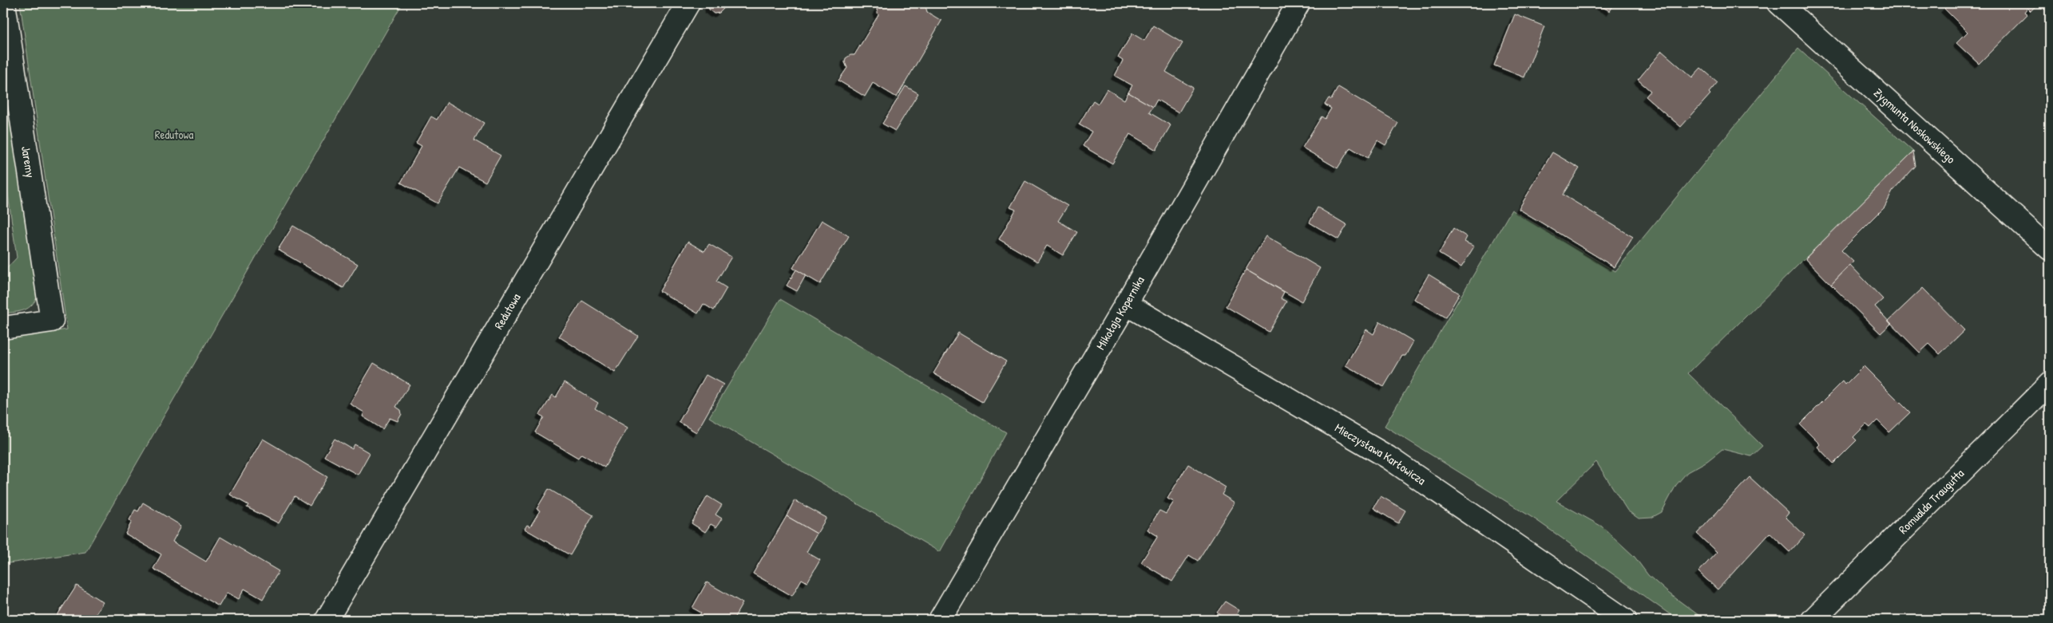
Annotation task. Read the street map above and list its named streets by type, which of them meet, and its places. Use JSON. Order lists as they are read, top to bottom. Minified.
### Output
{"streets":{"street":["Zygmunta Noskowskiego","Jaremy","Redutowa","Mikołaja Kopernika","Mieczysława Karłowicza","Romualda Traugutta"]},"crossings":[["Mikołaja Kopernika","Mieczysława Karłowicza"]],"parks":["Redutowa"]}
